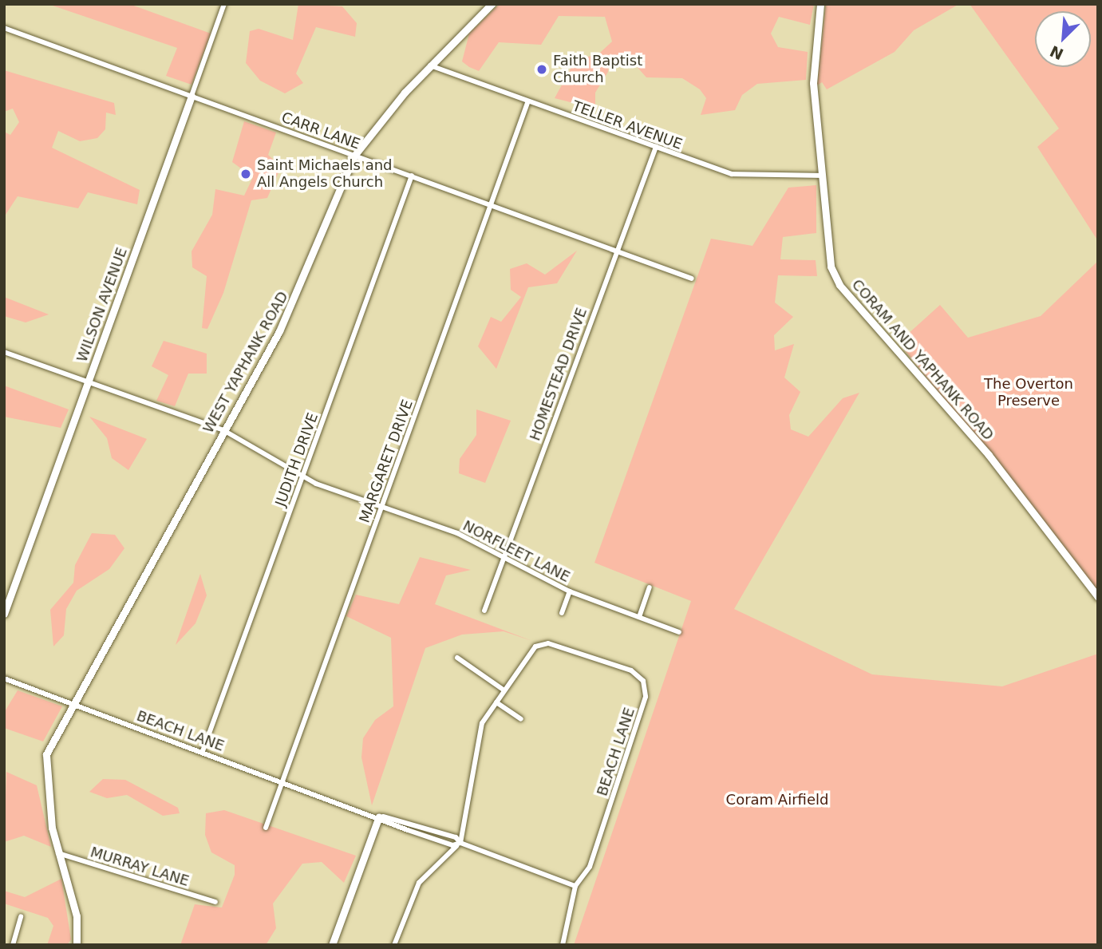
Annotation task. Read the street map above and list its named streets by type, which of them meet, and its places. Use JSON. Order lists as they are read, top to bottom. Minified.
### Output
{"streets":{"street":["TELLER AVENUE","CARR LANE","WILSON AVENUE","CORAM AND YAPHANK ROAD","WEST YAPHANK ROAD","HOMESTEAD DRIVE","JUDITH DRIVE","MARGARET DRIVE","NORFLEET LANE","BEACH LANE","MURRAY LANE"]},"crossings":[["TELLER AVENUE","CORAM AND YAPHANK ROAD"],["TELLER AVENUE","WEST YAPHANK ROAD"],["TELLER AVENUE","HOMESTEAD DRIVE"],["TELLER AVENUE","MARGARET DRIVE"],["CARR LANE","WILSON AVENUE"],["CARR LANE","WEST YAPHANK ROAD"],["CARR LANE","HOMESTEAD DRIVE"],["CARR LANE","JUDITH DRIVE"],["CARR LANE","MARGARET DRIVE"],["WILSON AVENUE","NORFLEET LANE"],["WEST YAPHANK ROAD","NORFLEET LANE"],["WEST YAPHANK ROAD","BEACH LANE"],["WEST YAPHANK ROAD","MURRAY LANE"],["HOMESTEAD DRIVE","NORFLEET LANE"],["JUDITH DRIVE","NORFLEET LANE"],["JUDITH DRIVE","BEACH LANE"],["MARGARET DRIVE","NORFLEET LANE"],["MARGARET DRIVE","BEACH LANE"]],"parks":["The Overton Preserve","Coram Airfield"],"places":["Faith Baptist Church","Saint Michaels and All Angels Church"],"north":"bottom left"}
